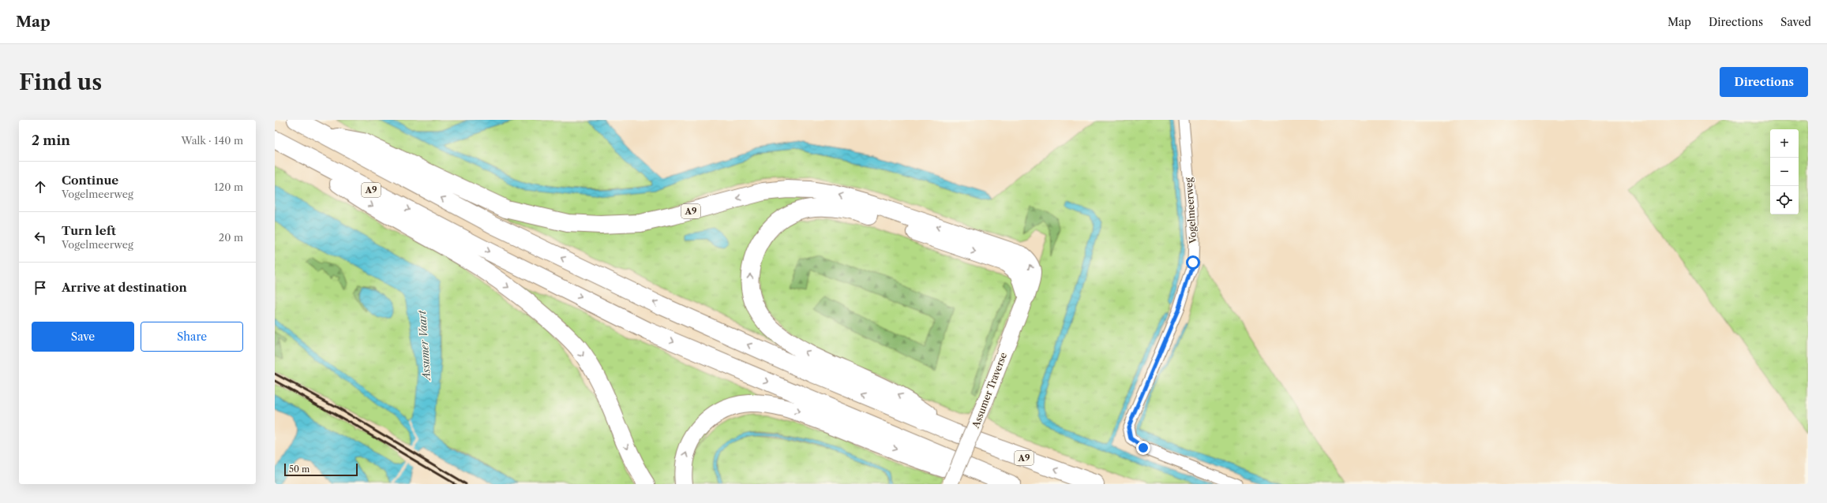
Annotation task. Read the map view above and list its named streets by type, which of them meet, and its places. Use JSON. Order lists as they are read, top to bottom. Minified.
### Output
{"streets":{"highway":["A9"],"main road":["Assumer Traverse"],"street":["Vogelmeerweg"]},"crossings":[["A9","Assumer Traverse"]],"water":["Assumer Vaart"],"scale_bar":"50 m","page":{"header":"Map","nav":["Map","Directions","Saved"],"buttons":["Directions",["Save","Share"]],"title":"Find us","heading":["2 min","Walk · 140 m"],"map_buttons":["+","−"],"list":[["Continue","Vogelmeerweg","120 m"],["Turn left","Vogelmeerweg","20 m"],"Arrive at destination"],"scale":"50 m"}}
